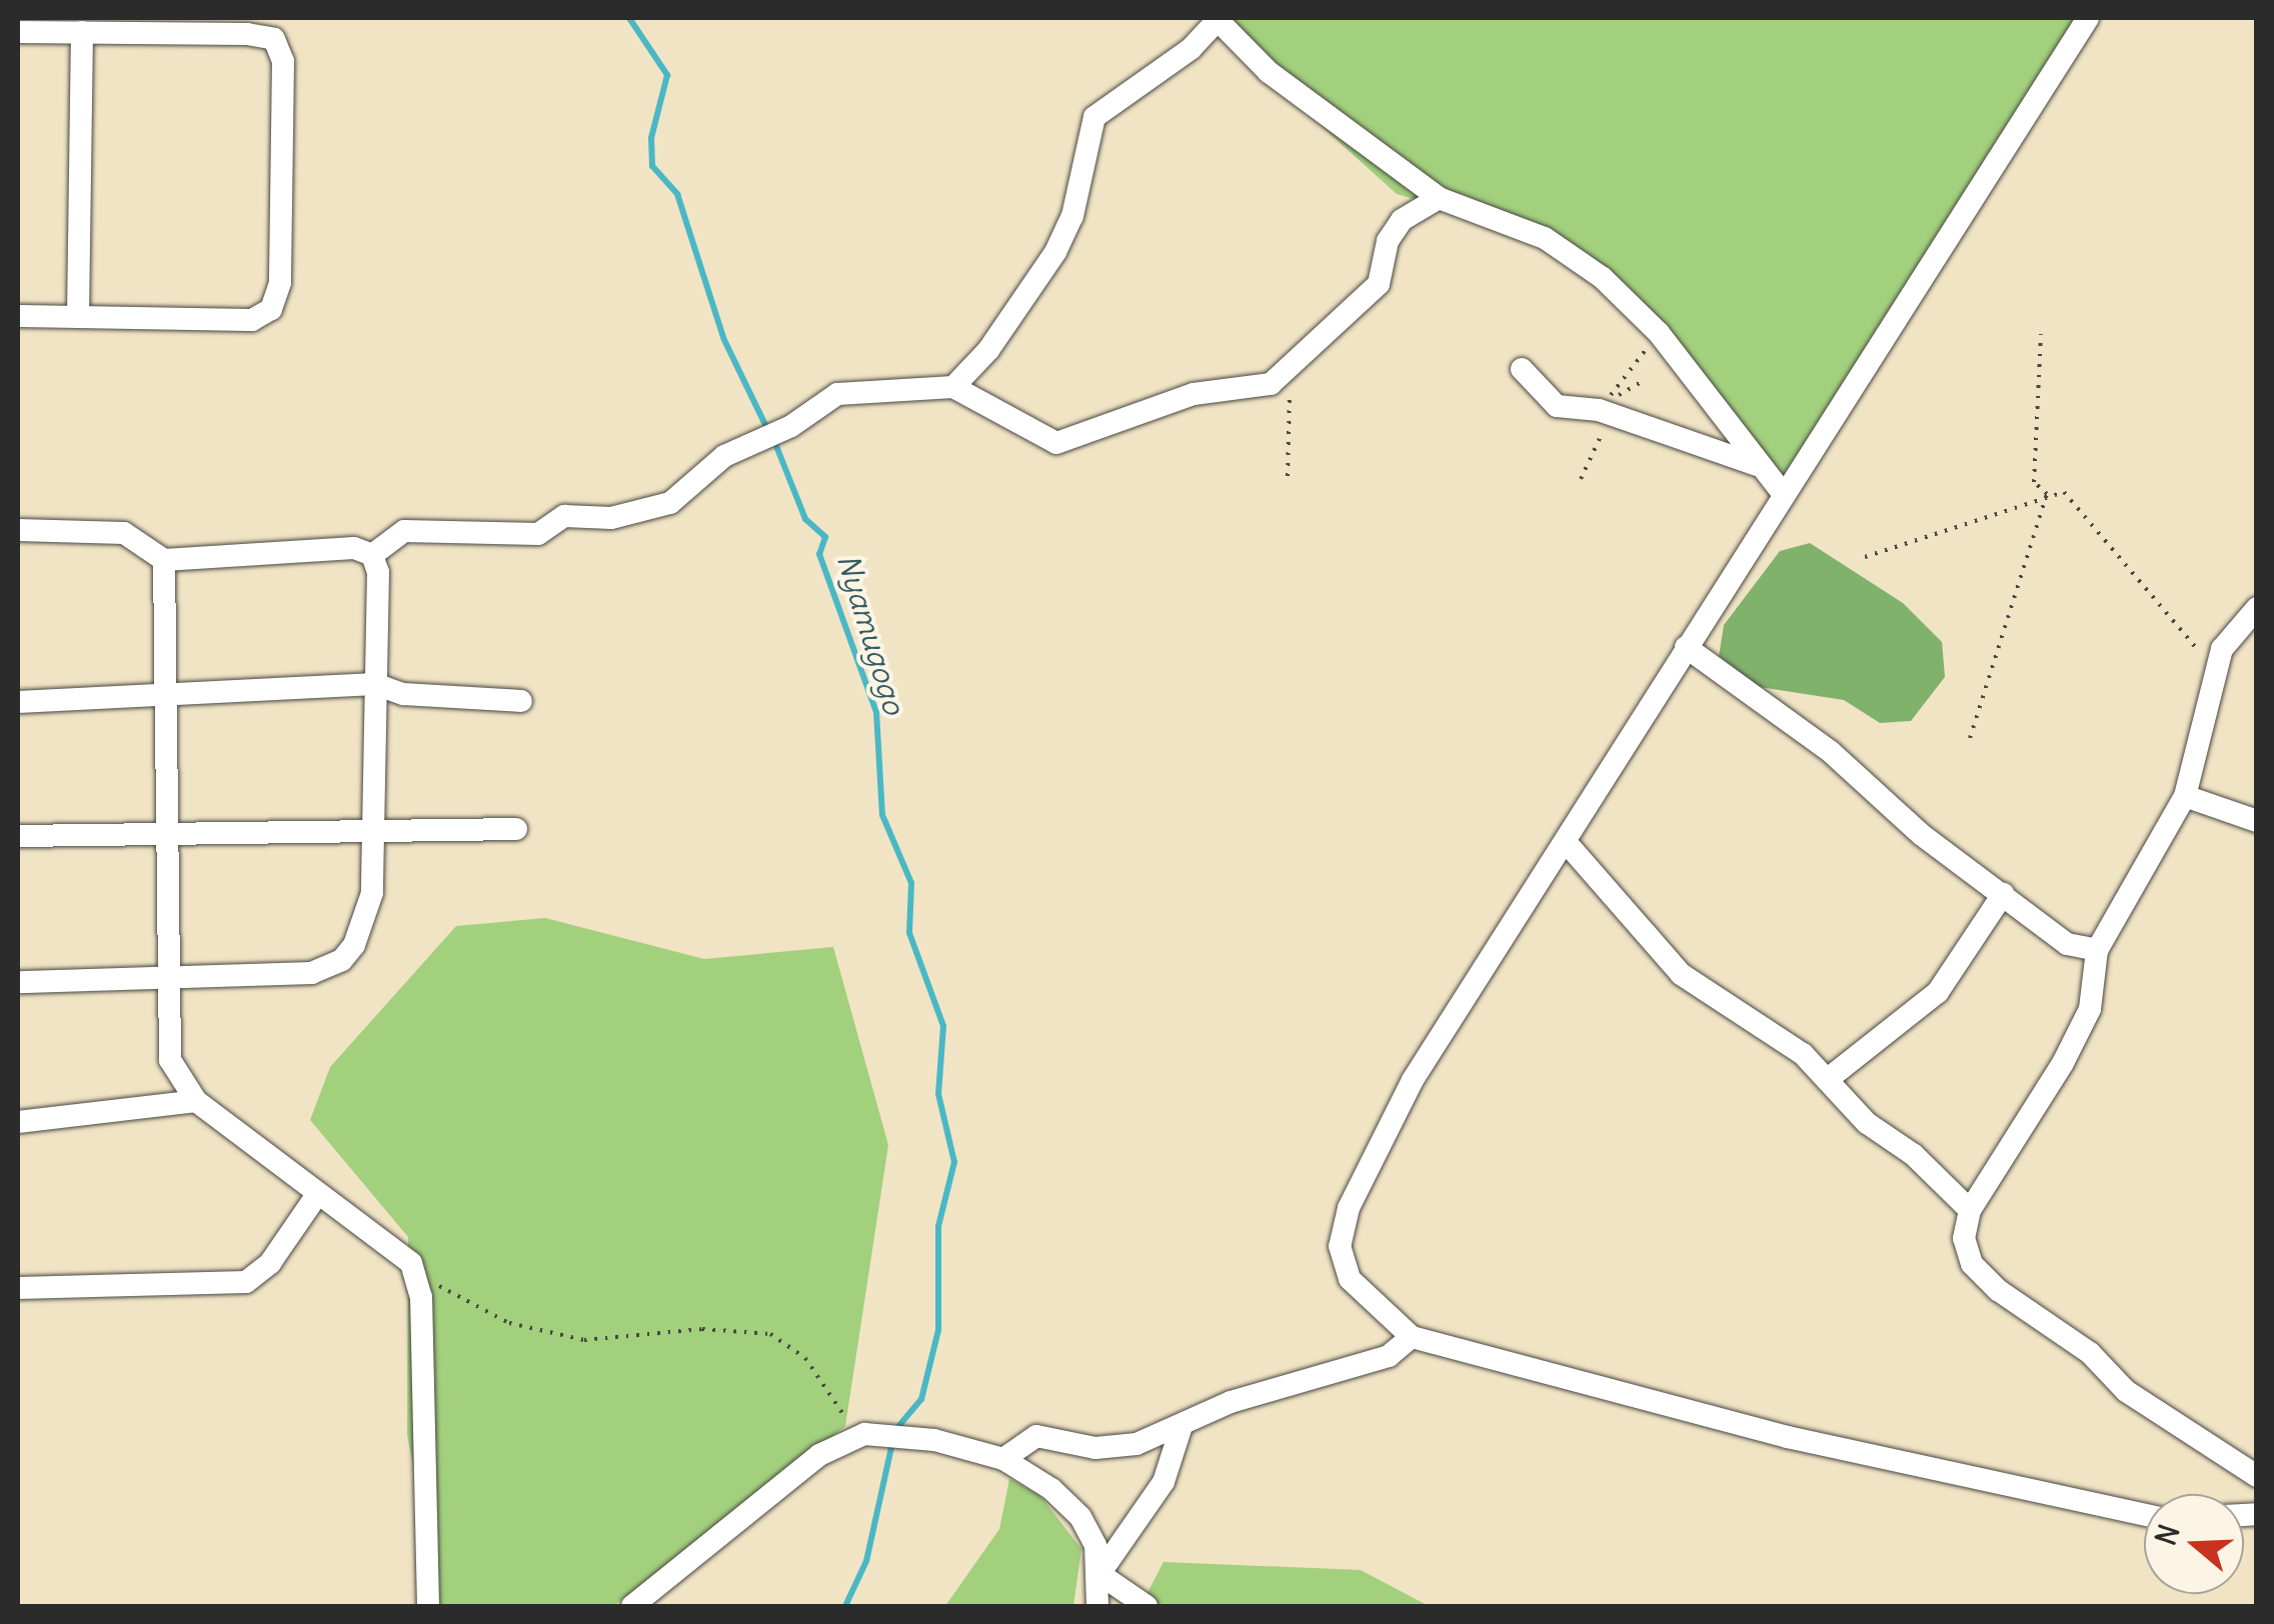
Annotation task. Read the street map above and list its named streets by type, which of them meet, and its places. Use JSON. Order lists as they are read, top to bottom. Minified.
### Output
{"water":["Nyamugogo"],"north":"left"}
